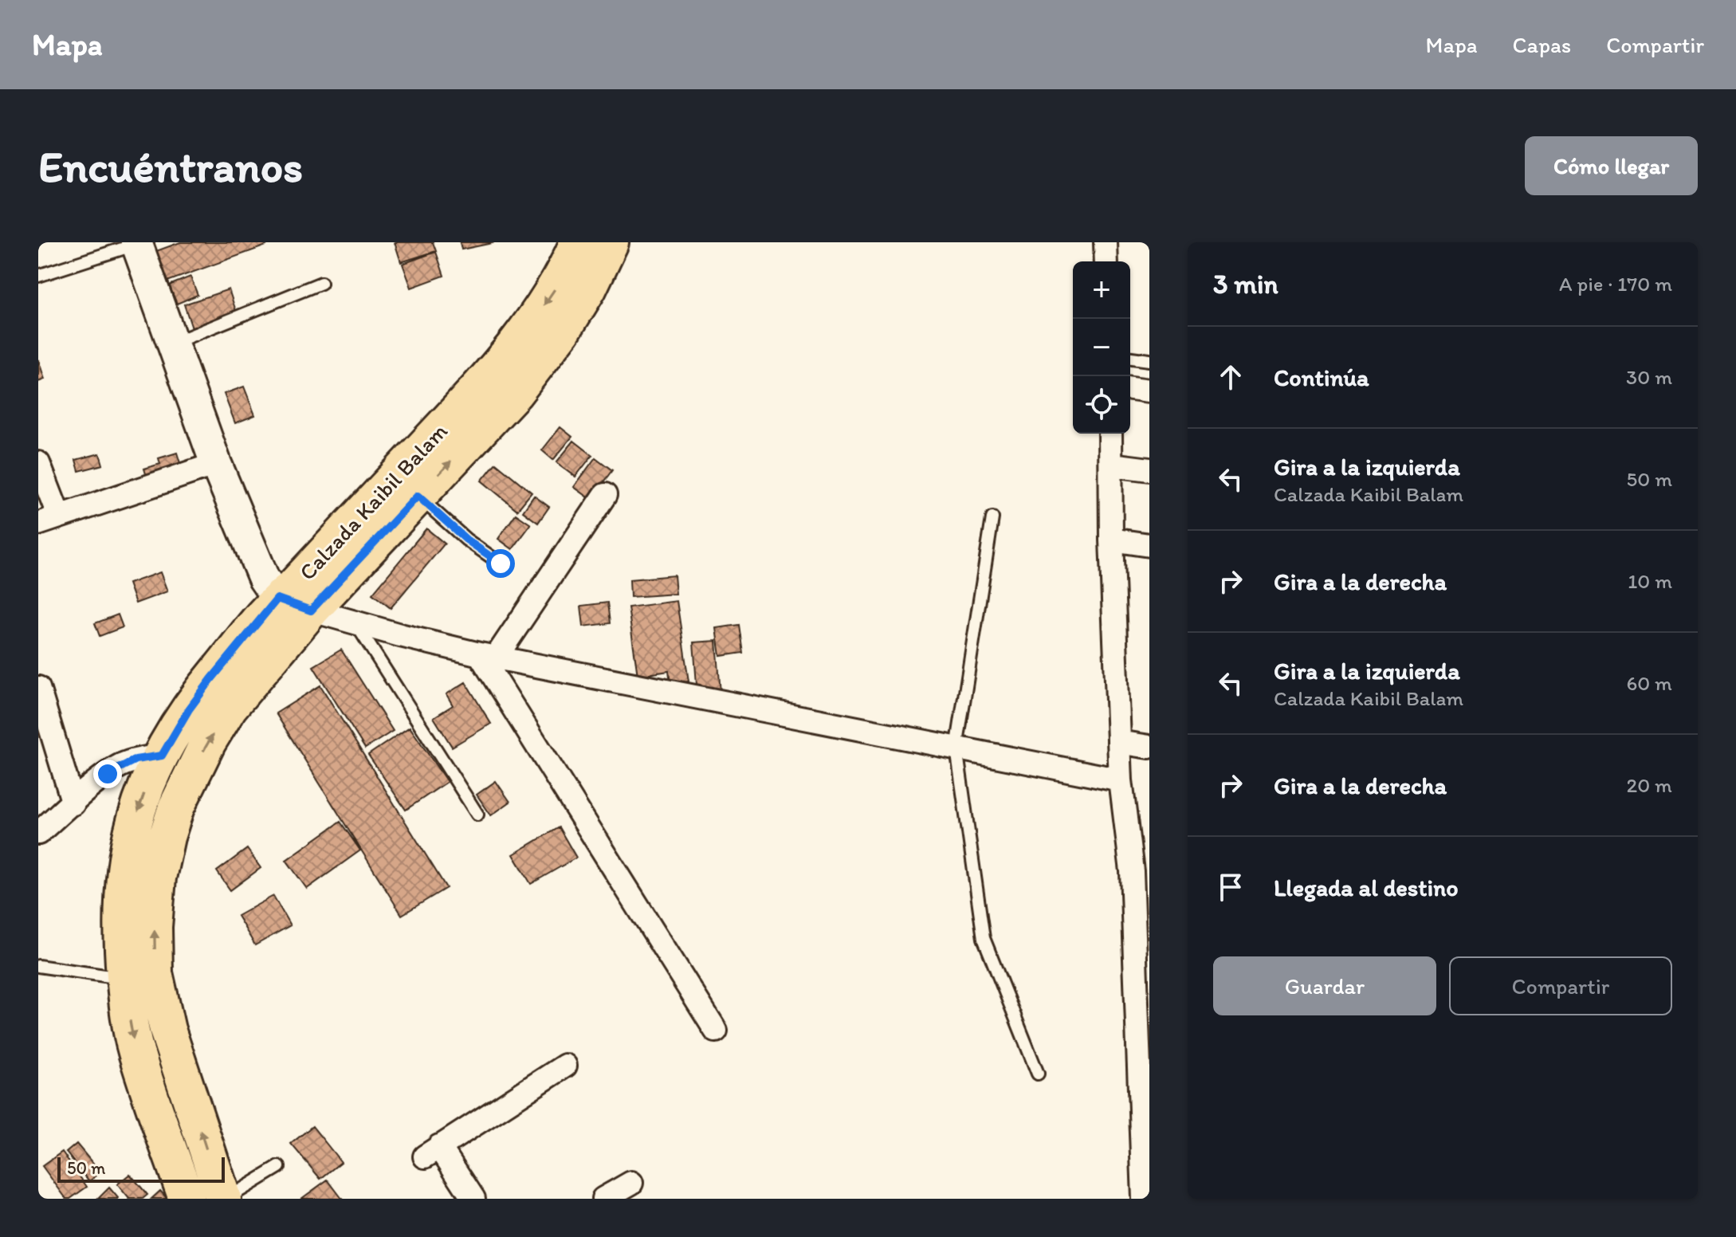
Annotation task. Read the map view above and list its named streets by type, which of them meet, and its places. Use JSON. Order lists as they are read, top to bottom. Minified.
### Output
{"streets":{"main road":["Calzada Kaibil Balam"]},"scale_bar":"50 m","page":{"header":"Mapa","nav":["Mapa","Capas","Compartir"],"buttons":["Cómo llegar",["Guardar","Compartir"]],"title":"Encuéntranos","heading":["3 min","A pie · 170 m"],"map_buttons":["+","−"],"list":[["Continúa","30 m"],["Gira a la izquierda","Calzada Kaibil Balam","50 m"],["Gira a la derecha","10 m"],["Gira a la izquierda","Calzada Kaibil Balam","60 m"],["Gira a la derecha","20 m"],"Llegada al destino"],"scale":"50 m"}}
